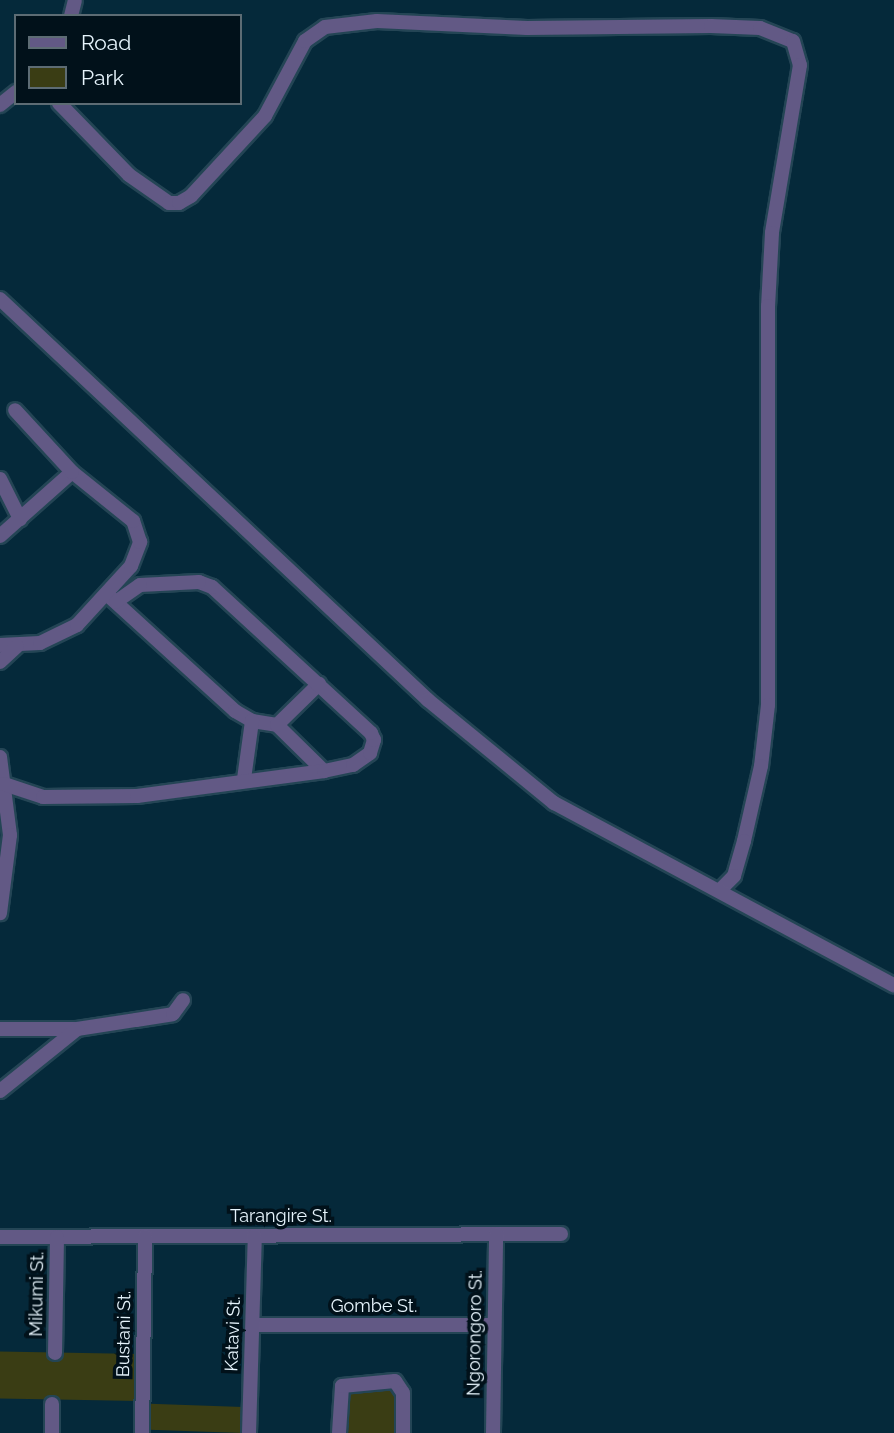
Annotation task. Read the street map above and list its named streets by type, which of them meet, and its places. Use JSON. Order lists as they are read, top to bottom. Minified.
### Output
{"streets":{"street":["Tarangire St.","Mikumi St.","Gombe St.","Ngorongoro St.","Bustani St.","Katavi St."]},"crossings":[["Tarangire St.","Mikumi St."],["Tarangire St.","Ngorongoro St."],["Tarangire St.","Bustani St."],["Tarangire St.","Katavi St."],["Gombe St.","Ngorongoro St."],["Gombe St.","Katavi St."]],"legend":["Road","Park"]}
